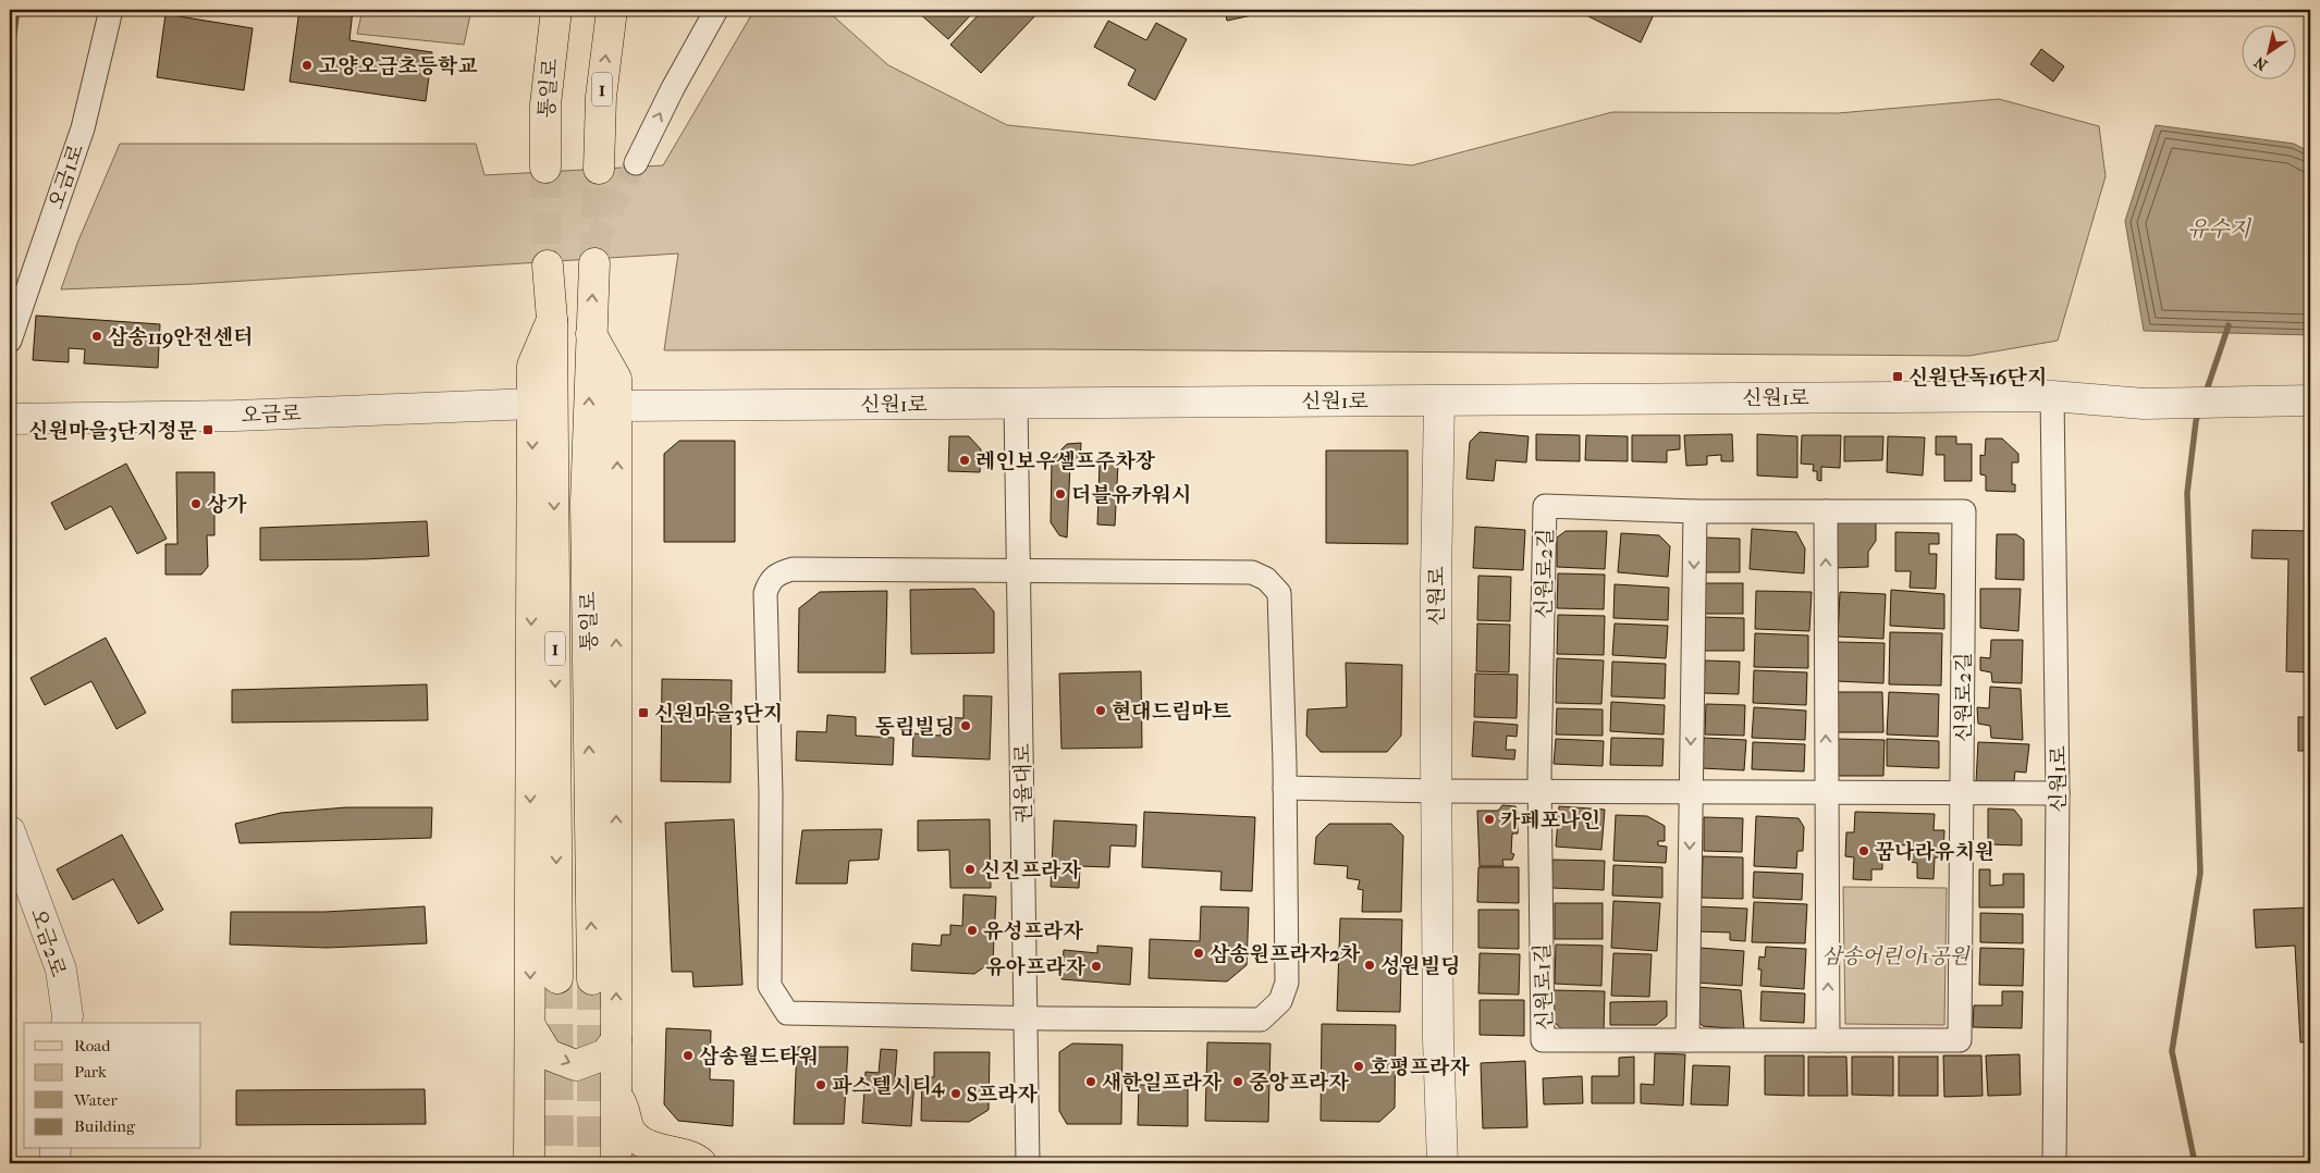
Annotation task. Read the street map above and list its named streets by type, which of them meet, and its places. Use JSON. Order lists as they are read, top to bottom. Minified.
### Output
{"streets":{"main road":["통일로","1"],"street":["오금1로","신원1로","오금로","신원로2길","신원로","권율대로","오금2로","신원로1길"]},"crossings":[["신원1로","신원로"],["신원1로","권율대로"],["신원로2길","신원로1길"]],"water":["유수지"],"parks":["삼송어린이1공원"],"places":{"other":["고양오금초등학교","삼송119안전센터","레인보우셀프주차장","더블유카워시","상가","현대드림마트","동림빌딩","카페포나인","꿈나라유치원","신진프라자","유성프라자","삼송원프라자2차","성원빌딩","유아프라자","삼송월드타워","호평프라자","새한일프라자","중앙프라자","파스텔시티4","S프라자"],"transit":["신원단독16단지","신원마을3단지정문","신원마을3단지"]},"legend":["Road","Park","Water","Building"],"north":"bottom left"}
